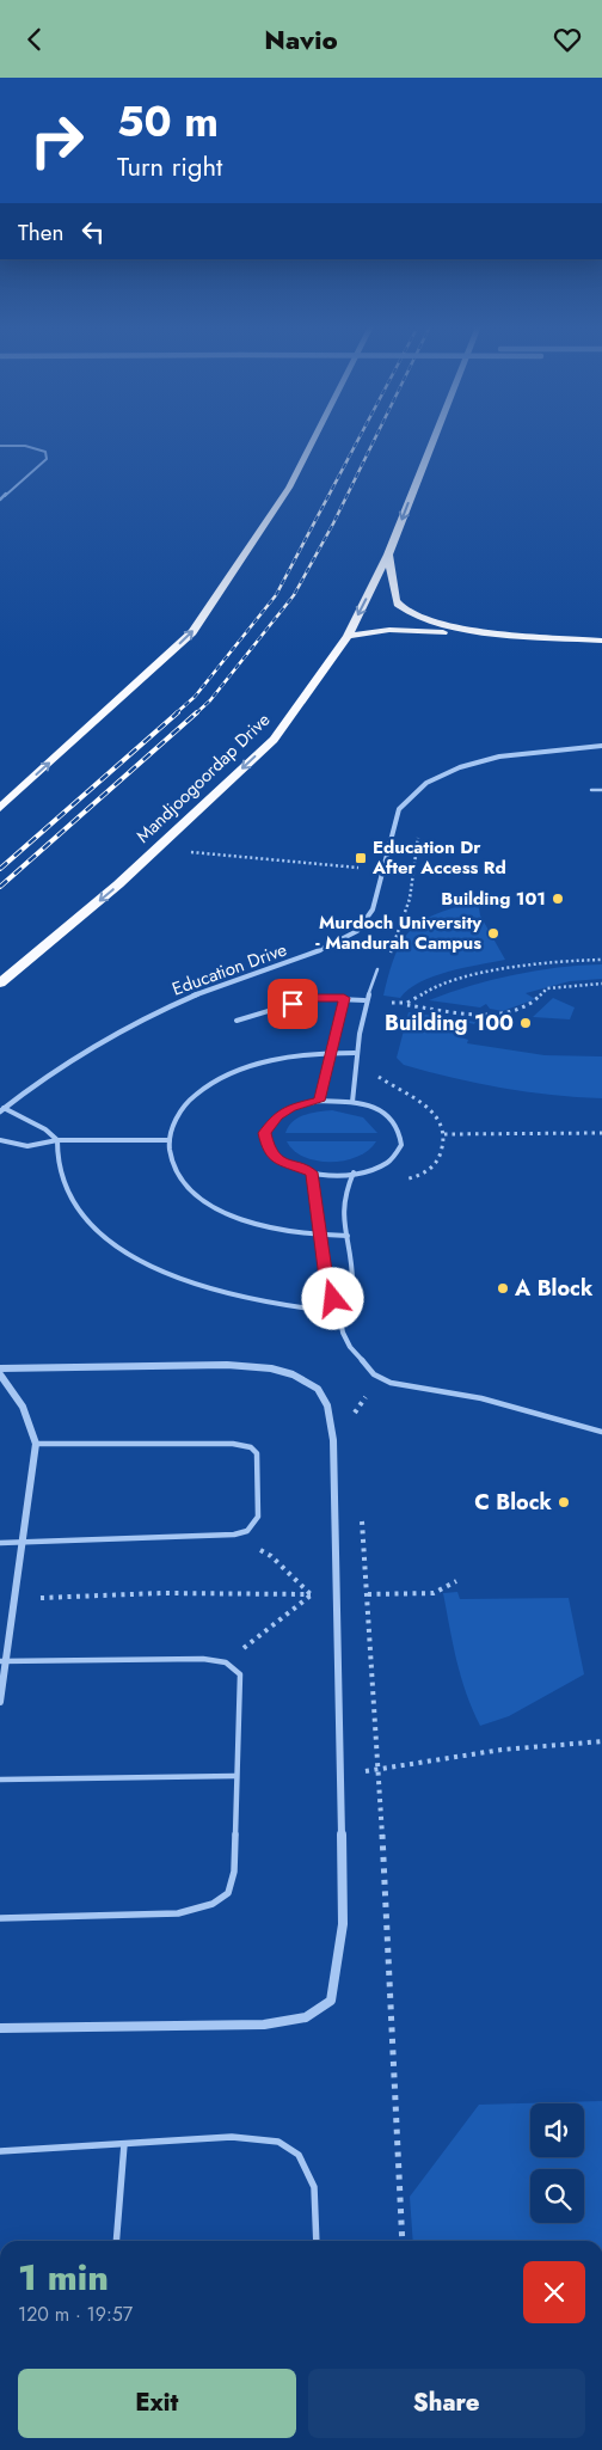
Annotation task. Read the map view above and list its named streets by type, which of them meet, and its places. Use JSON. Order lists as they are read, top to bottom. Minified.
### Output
{"streets":{"highway":["Mandjoogoordap Drive"],"street":["Education Drive"]},"places":{"transit":["Education Dr After Access Rd"],"other":["Building 101","Murdoch University - Mandurah Campus","Building 100","A Block","C Block"]},"page":{"header":"Navio","turn":["50 m","Turn right"],"then":"Then","heading":["1 min","120 m · 19:57"],"buttons":["Exit","Share"]}}
